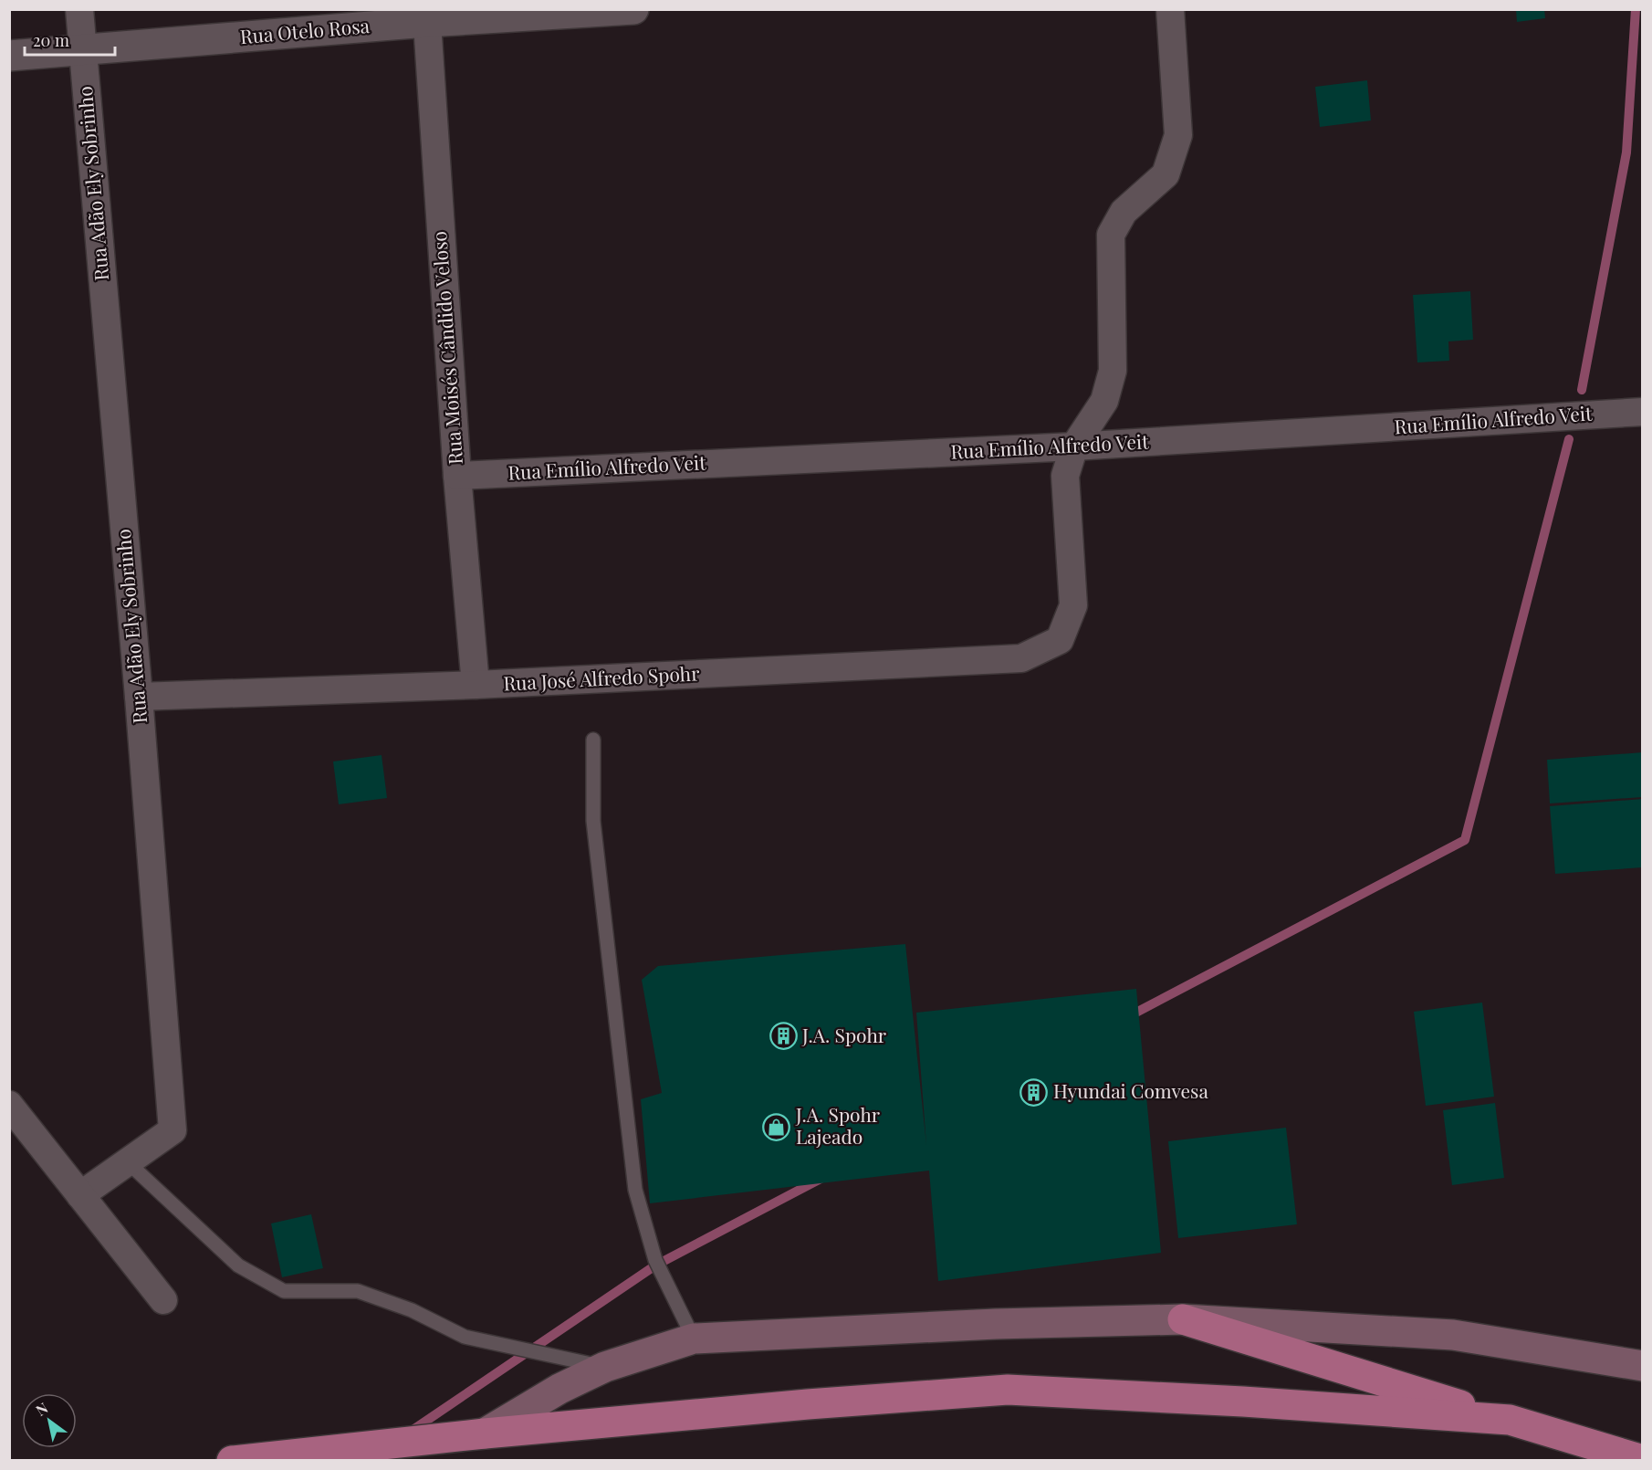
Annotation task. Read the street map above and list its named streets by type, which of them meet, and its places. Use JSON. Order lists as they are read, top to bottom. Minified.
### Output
{"streets":{"street":["Rua Otelo Rosa","Rua Adão Ely Sobrinho","Rua Moisés Cândido Veloso","Rua Emílio Alfredo Veit","Rua José Alfredo Spohr"]},"crossings":[["Rua Otelo Rosa","Rua Adão Ely Sobrinho"],["Rua Otelo Rosa","Rua Moisés Cândido Veloso"],["Rua Adão Ely Sobrinho","Rua José Alfredo Spohr"],["Rua Moisés Cândido Veloso","Rua Emílio Alfredo Veit"],["Rua Moisés Cândido Veloso","Rua José Alfredo Spohr"],["Rua Emílio Alfredo Veit","Rua José Alfredo Spohr"]],"places":{"building":["J.A. Spohr","Hyundai Comvesa"],"shop":["J.A. Spohr Lajeado"]},"scale_bar":"20 m","north":"top left"}
